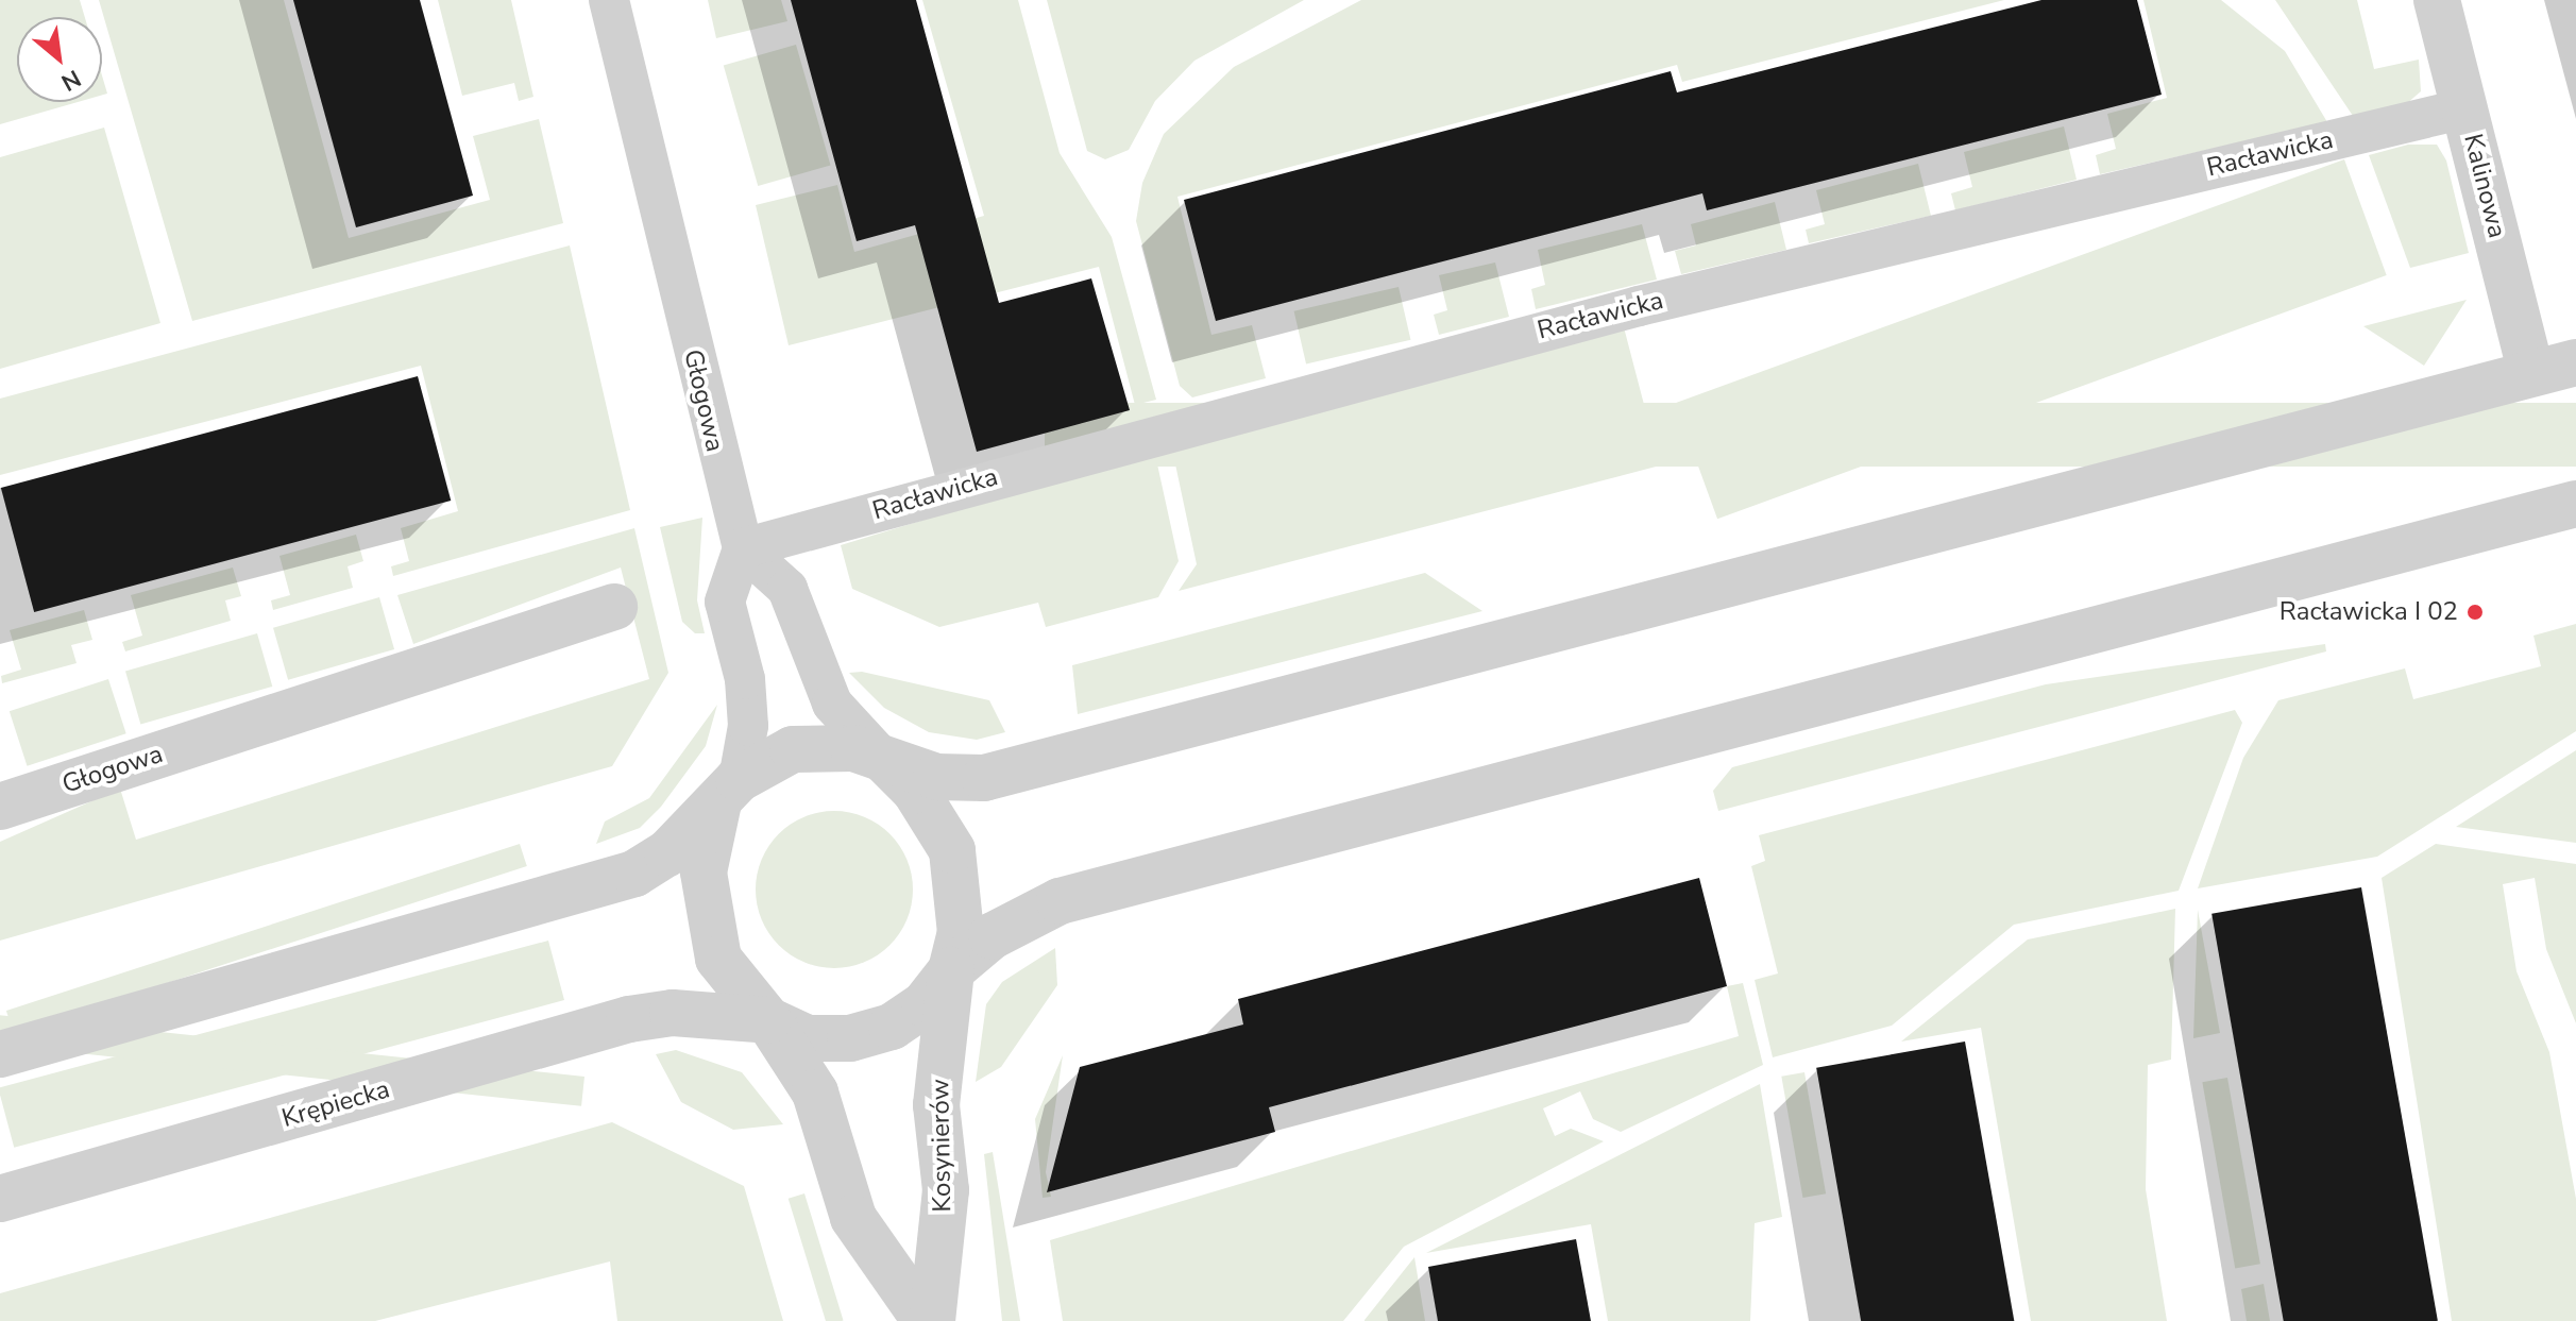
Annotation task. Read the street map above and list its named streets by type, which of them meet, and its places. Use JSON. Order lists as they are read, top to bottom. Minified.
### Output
{"streets":{"street":["Kalinowa","Głogowa","Krępiecka","Kosynierów"],"lane":["Racławicka"]},"crossings":[["Racławicka","Kalinowa"],["Racławicka","Głogowa"],["Krępiecka","Kosynierów"]],"places":["Racławicka I 02"],"north":"bottom right"}
